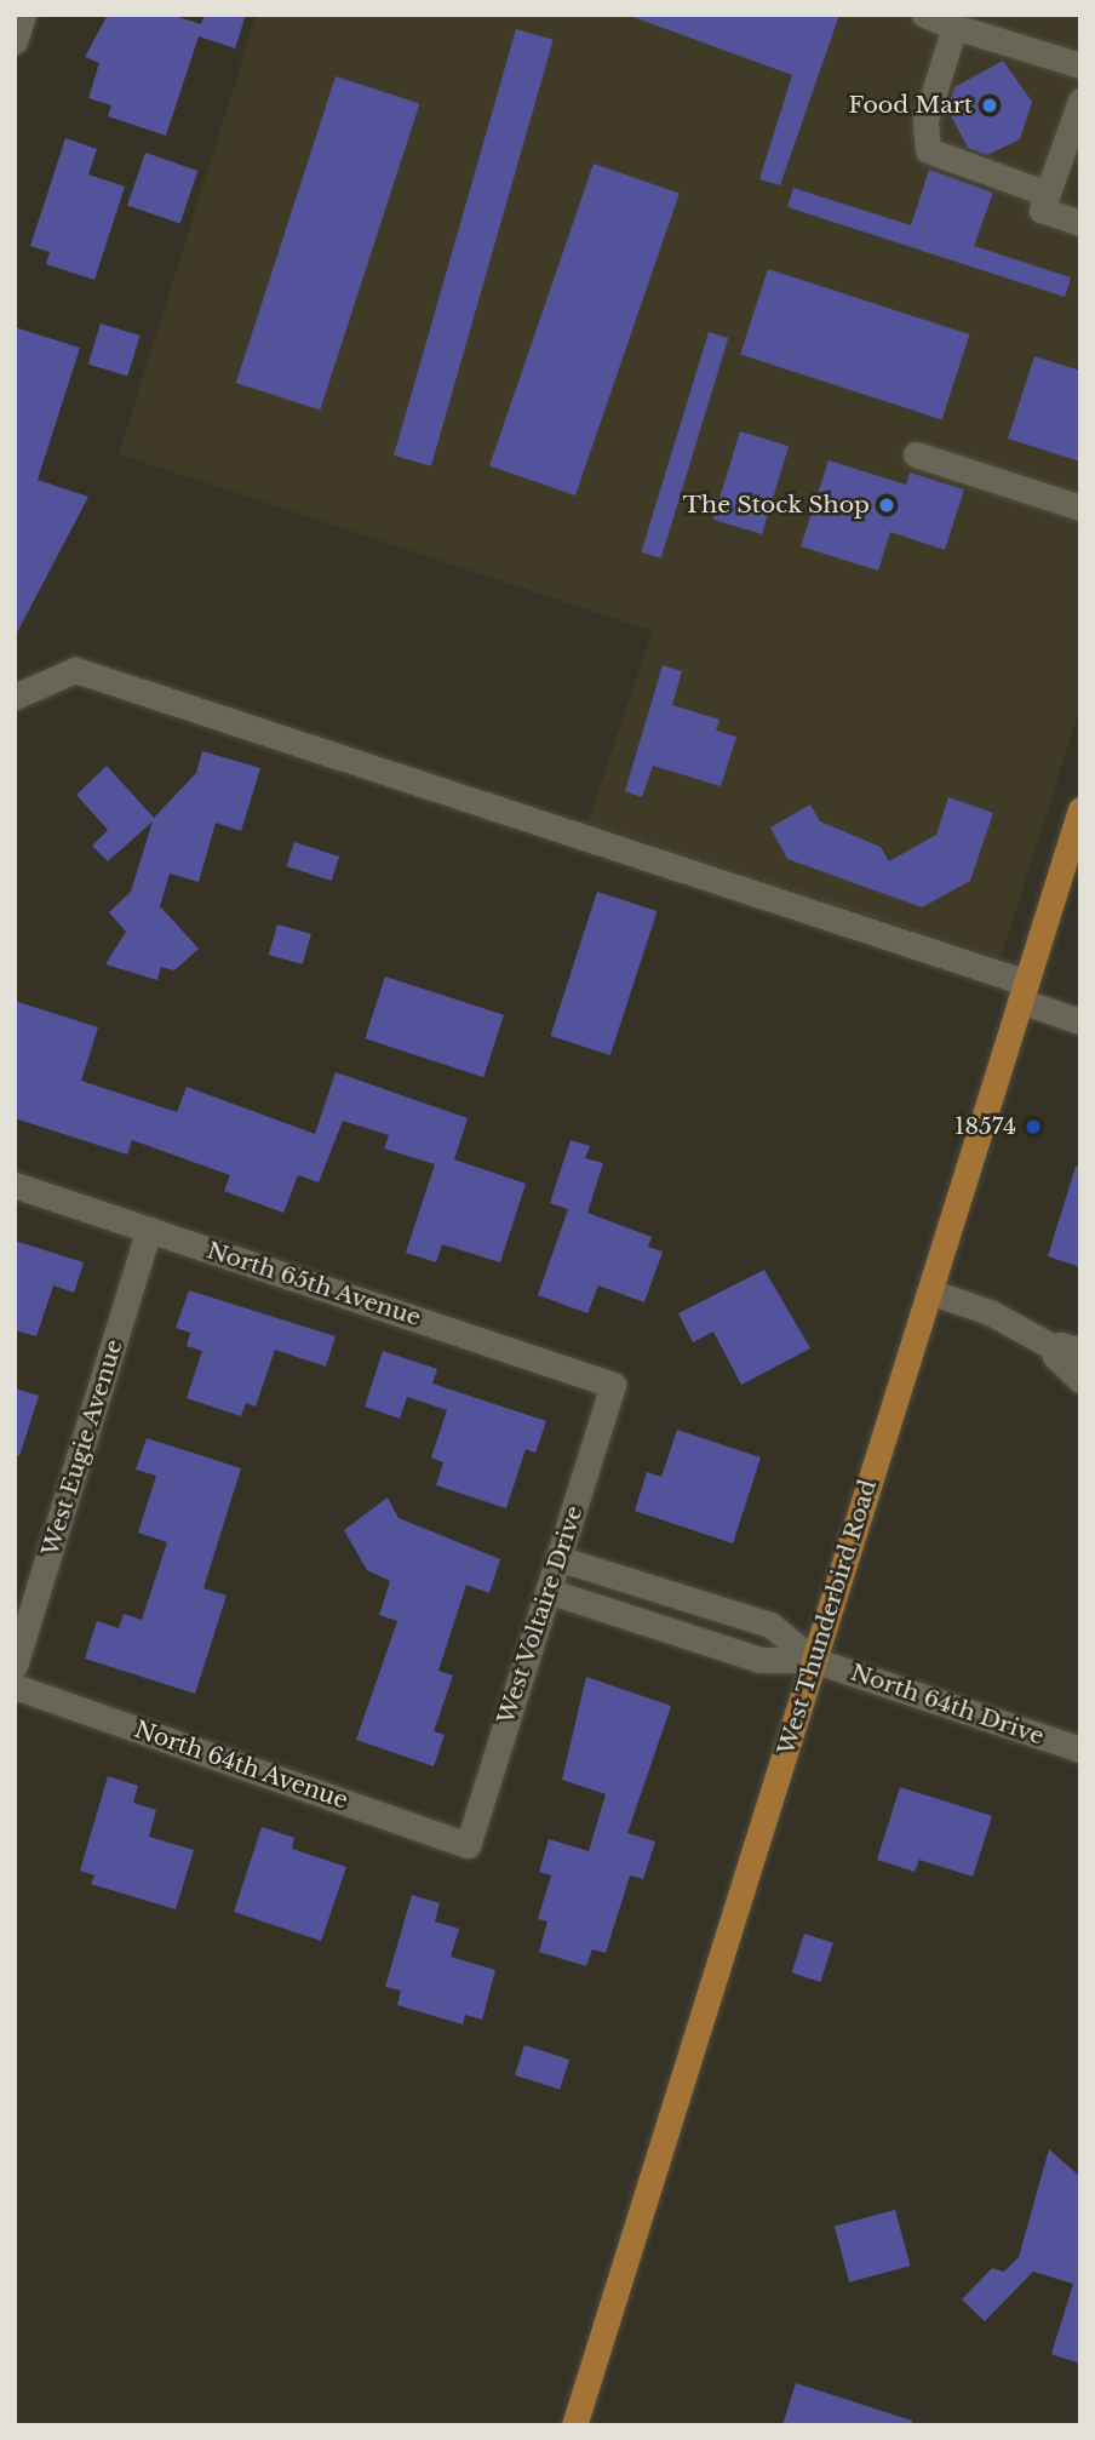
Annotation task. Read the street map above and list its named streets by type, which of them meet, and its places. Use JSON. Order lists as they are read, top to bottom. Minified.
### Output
{"streets":{"main road":["West Thunderbird Road"],"street":["North 65th Avenue","West Eugie Avenue","West Voltaire Drive","North 64th Drive","North 64th Avenue"]},"crossings":[["North 65th Avenue","West Eugie Avenue"],["North 65th Avenue","West Voltaire Drive"],["West Voltaire Drive","North 64th Drive"],["West Voltaire Drive","North 64th Avenue"],["West Thunderbird Road","North 64th Drive"]],"places":["Food Mart","The Stock Shop","18574"]}
